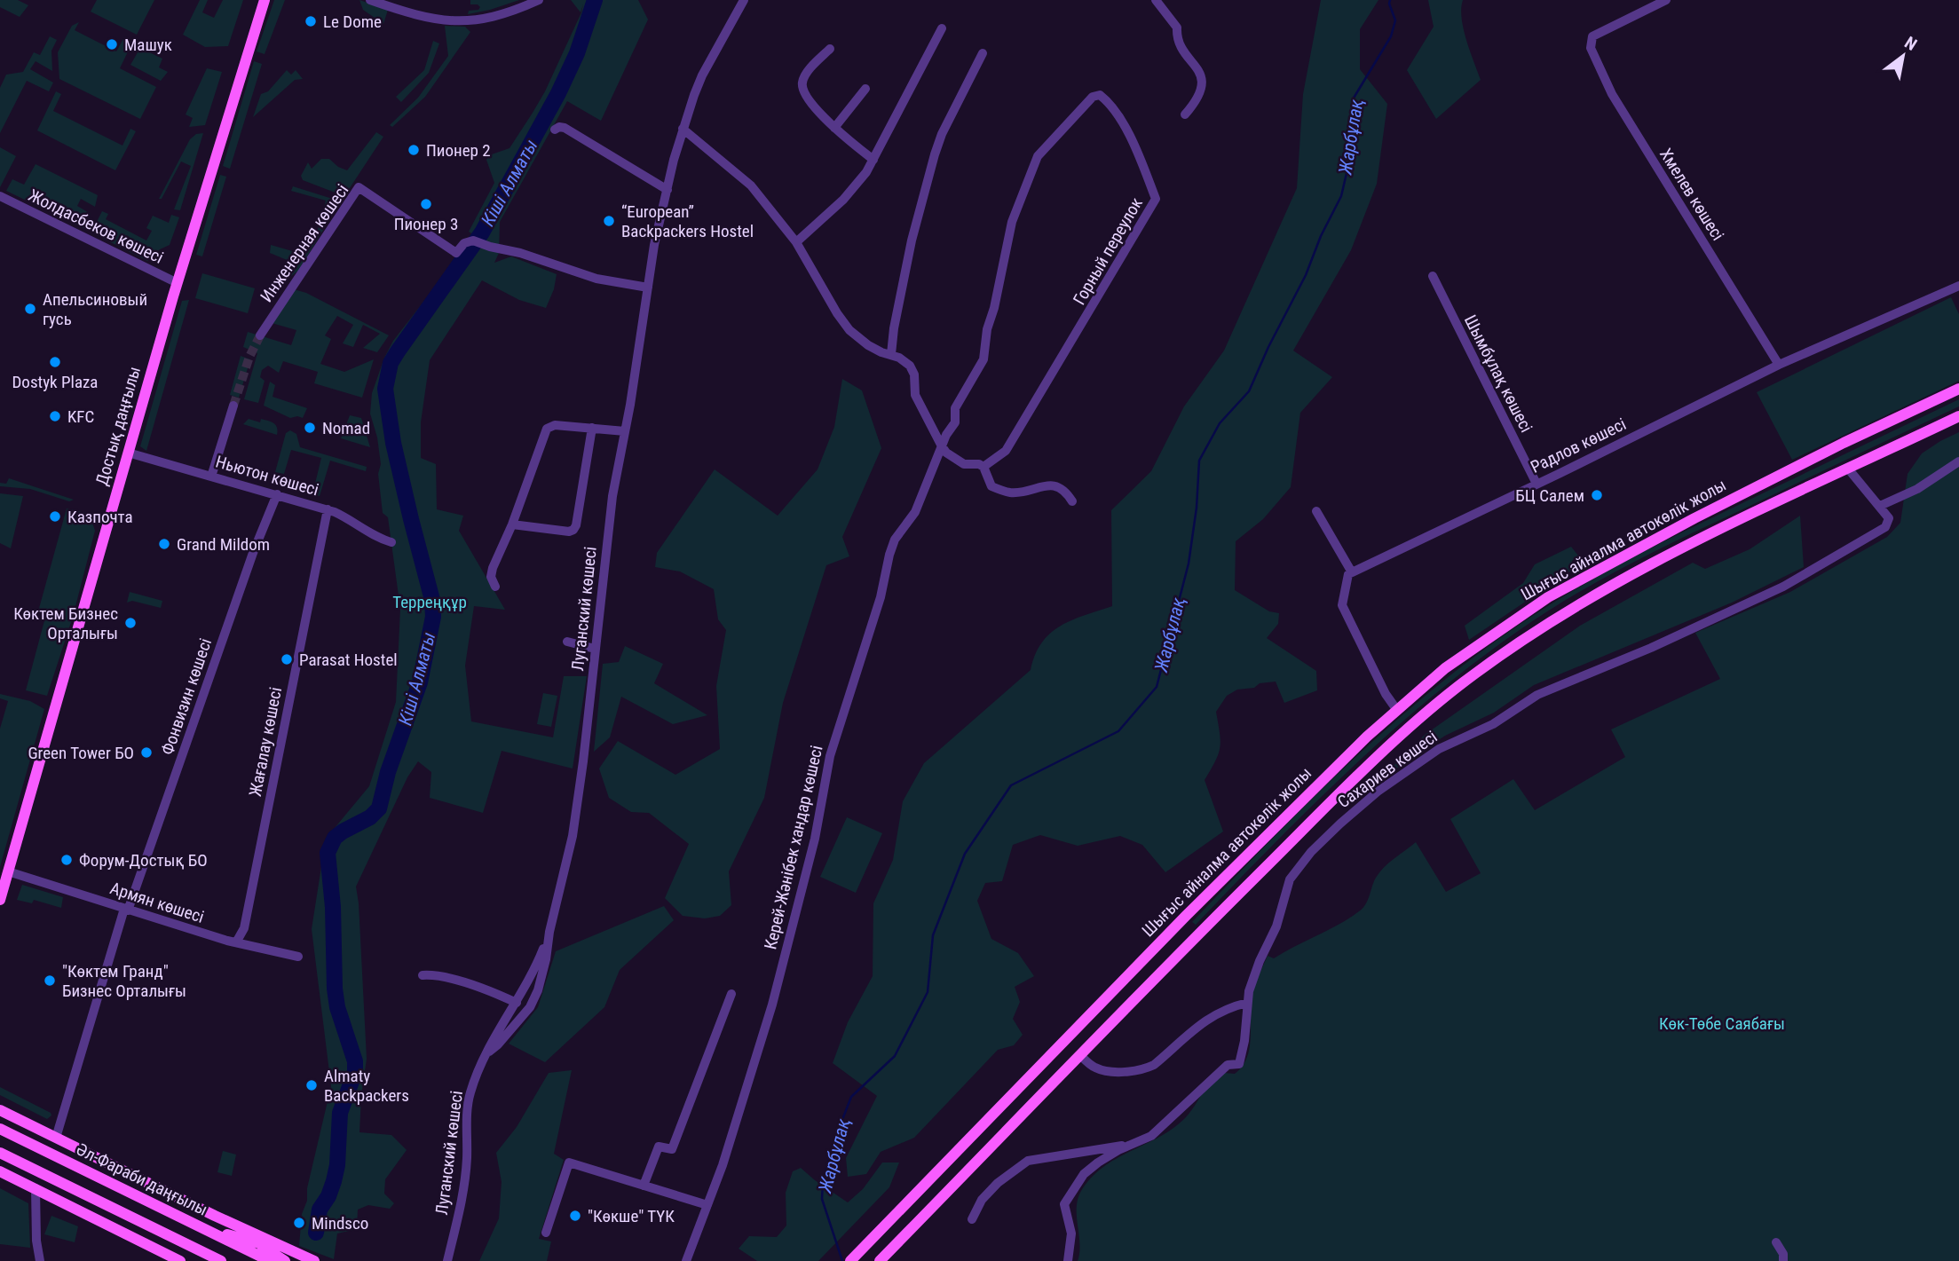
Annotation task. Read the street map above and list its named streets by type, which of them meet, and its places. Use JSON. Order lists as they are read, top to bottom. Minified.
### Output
{"streets":{"main road":["Достық даңғылы","Шығыс айналма автокөлік жолы","Әл-Фараби даңғылы"],"street":["Хмелев көшесі","Жолдасбеков көшесі","Инженерная көшесі","Горный переулок","Шымбұлақ көшесі","Радлов көшесі","Ньютон көшесі","Луганский көшесі","Фонвизин көшесі","Жағалау көшесі","Сахариев көшесі","Керей-Жәнібек хандар көшесі","Армян көшесі"]},"crossings":[["Хмелев көшесі","Радлов көшесі"],["Жолдасбеков көшесі","Достық даңғылы"],["Инженерная көшесі","Луганский көшесі"],["Горный переулок","Керей-Жәнібек хандар көшесі"],["Шымбұлақ көшесі","Радлов көшесі"],["Достық даңғылы","Ньютон көшесі"],["Достық даңғылы","Армян көшесі"],["Ньютон көшесі","Фонвизин көшесі"],["Ньютон көшесі","Жағалау көшесі"],["Фонвизин көшесі","Армян көшесі"],["Жағалау көшесі","Армян көшесі"]],"water":["Жарбұлақ","Кіші Алматы"],"parks":["Терреңқұр","Көк-Төбе Саябағы"],"places":["Le Dome","Машук","Пионер 2","Пионер 3","“European” Backpackers Hostel","Апельсиновый гусь","Dostyk Plaza","KFC","Nomad","БЦ Салем","Казпочта","Grand Mildom","Көктем Бизнес Орталығы","Parasat Hostel","Green Tower БО","Форум-Достық БО","\"Көктем Гранд\" Бизнес Орталығы","Almaty Backpackers","\"Көкше\" ТҮК","Mindsco"],"north":"top right"}
